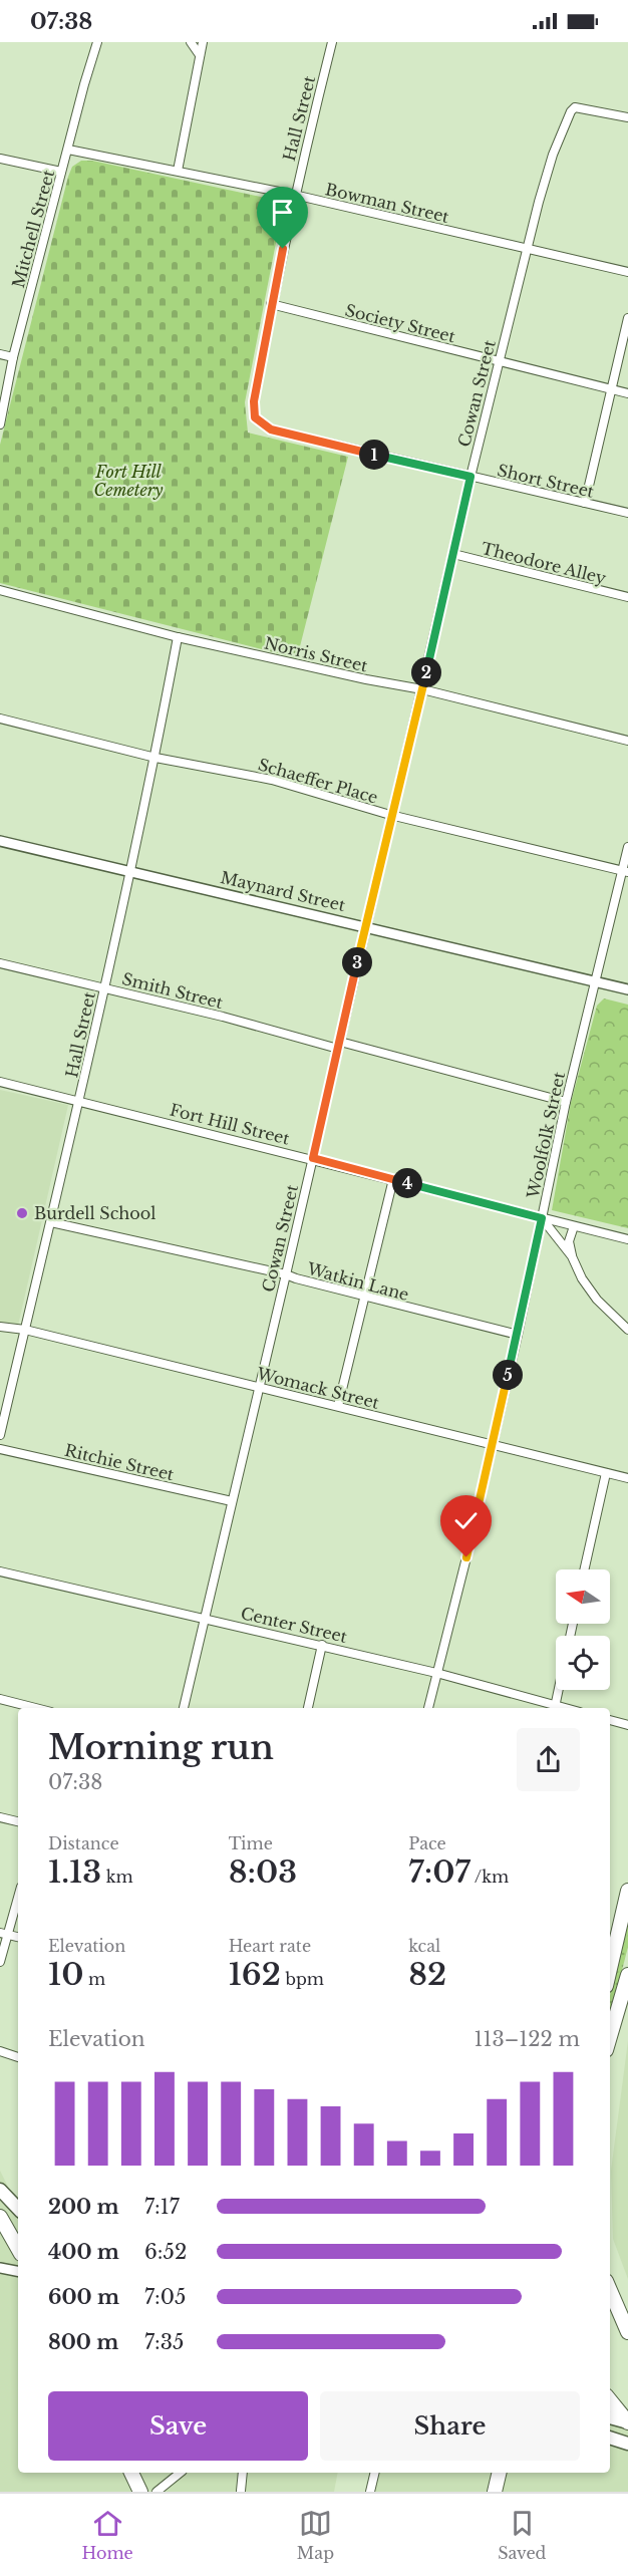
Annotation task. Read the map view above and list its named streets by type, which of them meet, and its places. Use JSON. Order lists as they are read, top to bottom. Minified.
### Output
{"streets":{"street":["Hall Street","Bowman Street","Mitchell Street","Society Street","Cowan Street","Short Street","Theodore Alley","Norris Street","Schaeffer Place","Maynard Street","Smith Street","Fort Hill Street","Woolfolk Street","Watkin Lane","Womack Street","Ritchie Street","Center Street"]},"crossings":[["Hall Street","Bowman Street"],["Hall Street","Society Street"],["Hall Street","Short Street"],["Hall Street","Norris Street"],["Hall Street","Schaeffer Place"],["Hall Street","Maynard Street"],["Hall Street","Smith Street"],["Hall Street","Fort Hill Street"],["Hall Street","Watkin Lane"],["Hall Street","Womack Street"],["Bowman Street","Mitchell Street"],["Bowman Street","Cowan Street"],["Society Street","Cowan Street"],["Cowan Street","Short Street"],["Cowan Street","Theodore Alley"],["Cowan Street","Norris Street"],["Cowan Street","Schaeffer Place"],["Cowan Street","Maynard Street"],["Cowan Street","Smith Street"],["Cowan Street","Fort Hill Street"],["Cowan Street","Watkin Lane"],["Cowan Street","Womack Street"],["Cowan Street","Ritchie Street"],["Cowan Street","Center Street"],["Schaeffer Place","Woolfolk Street"],["Maynard Street","Woolfolk Street"],["Smith Street","Woolfolk Street"],["Fort Hill Street","Woolfolk Street"],["Woolfolk Street","Watkin Lane"],["Woolfolk Street","Womack Street"],["Woolfolk Street","Center Street"]],"parks":["Fort Hill Cemetery"],"places":["Burdell School"],"north":"left","page":{"status":"07:38","pins":["1","2","3","4","5"],"heading":["Morning run","07:38"],"stats":[["Distance","1.13 km"],["Time","8:03"],["Pace","7:07 /km"],["Elevation","10 m"],["Heart rate","162 bpm"],["kcal","82"]],"chart":["Elevation","113–122 m"],"list":[{"name":"200 m","note":"7:17"},{"name":"400 m","note":"6:52"},{"name":"600 m","note":"7:05"},{"name":"800 m","note":"7:35"}],"buttons":["Save","Share"],"tabs":["Home","Map","Saved"]}}
